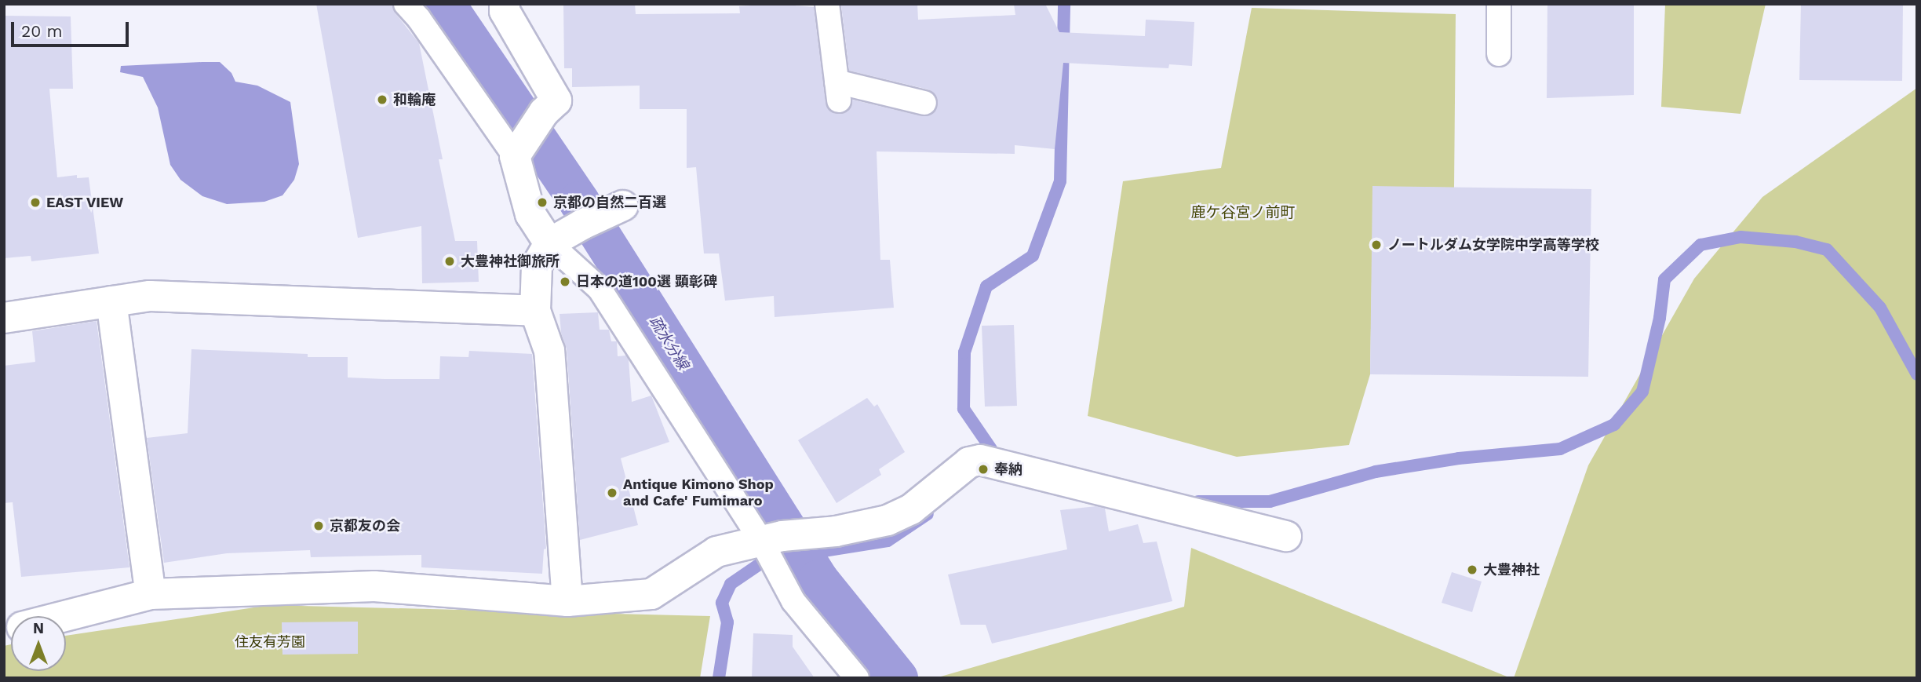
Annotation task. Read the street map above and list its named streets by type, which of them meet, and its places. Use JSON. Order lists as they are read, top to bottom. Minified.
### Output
{"districts":["鹿ケ谷宮ノ前町"],"water":["疏水分線"],"parks":["住友有芳園"],"places":["和輪庵","EAST VIEW","京都の自然二百選","ノートルダム女学院中学高等学校","大豊神社御旅所","日本の道100選 顕彰碑","奉納","Antique Kimono Shop and Cafe' Fumimaro","京都友の会","大豊神社"],"scale_bar":"20 m","north":"top"}
